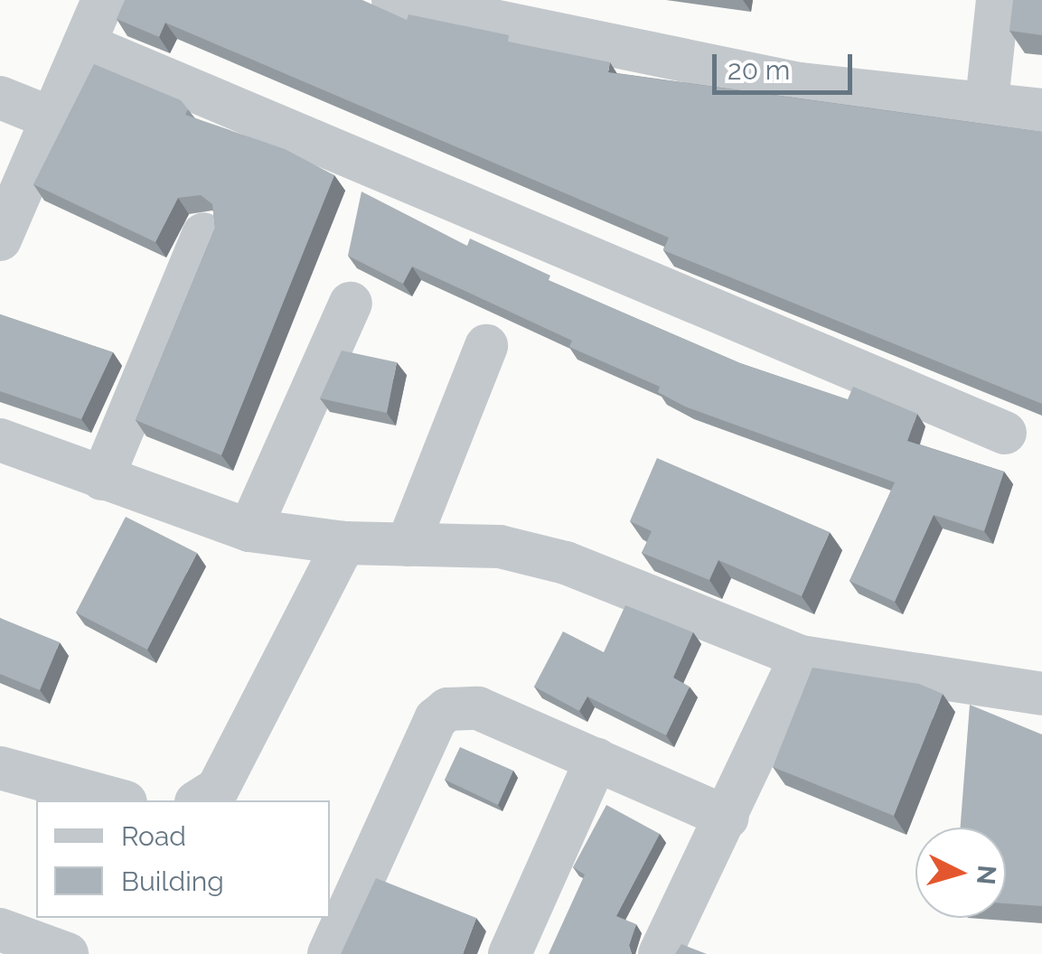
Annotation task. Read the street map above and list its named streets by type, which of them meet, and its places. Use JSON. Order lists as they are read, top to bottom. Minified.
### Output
{"legend":["Road","Building"],"scale_bar":"20 m","north":"right"}
